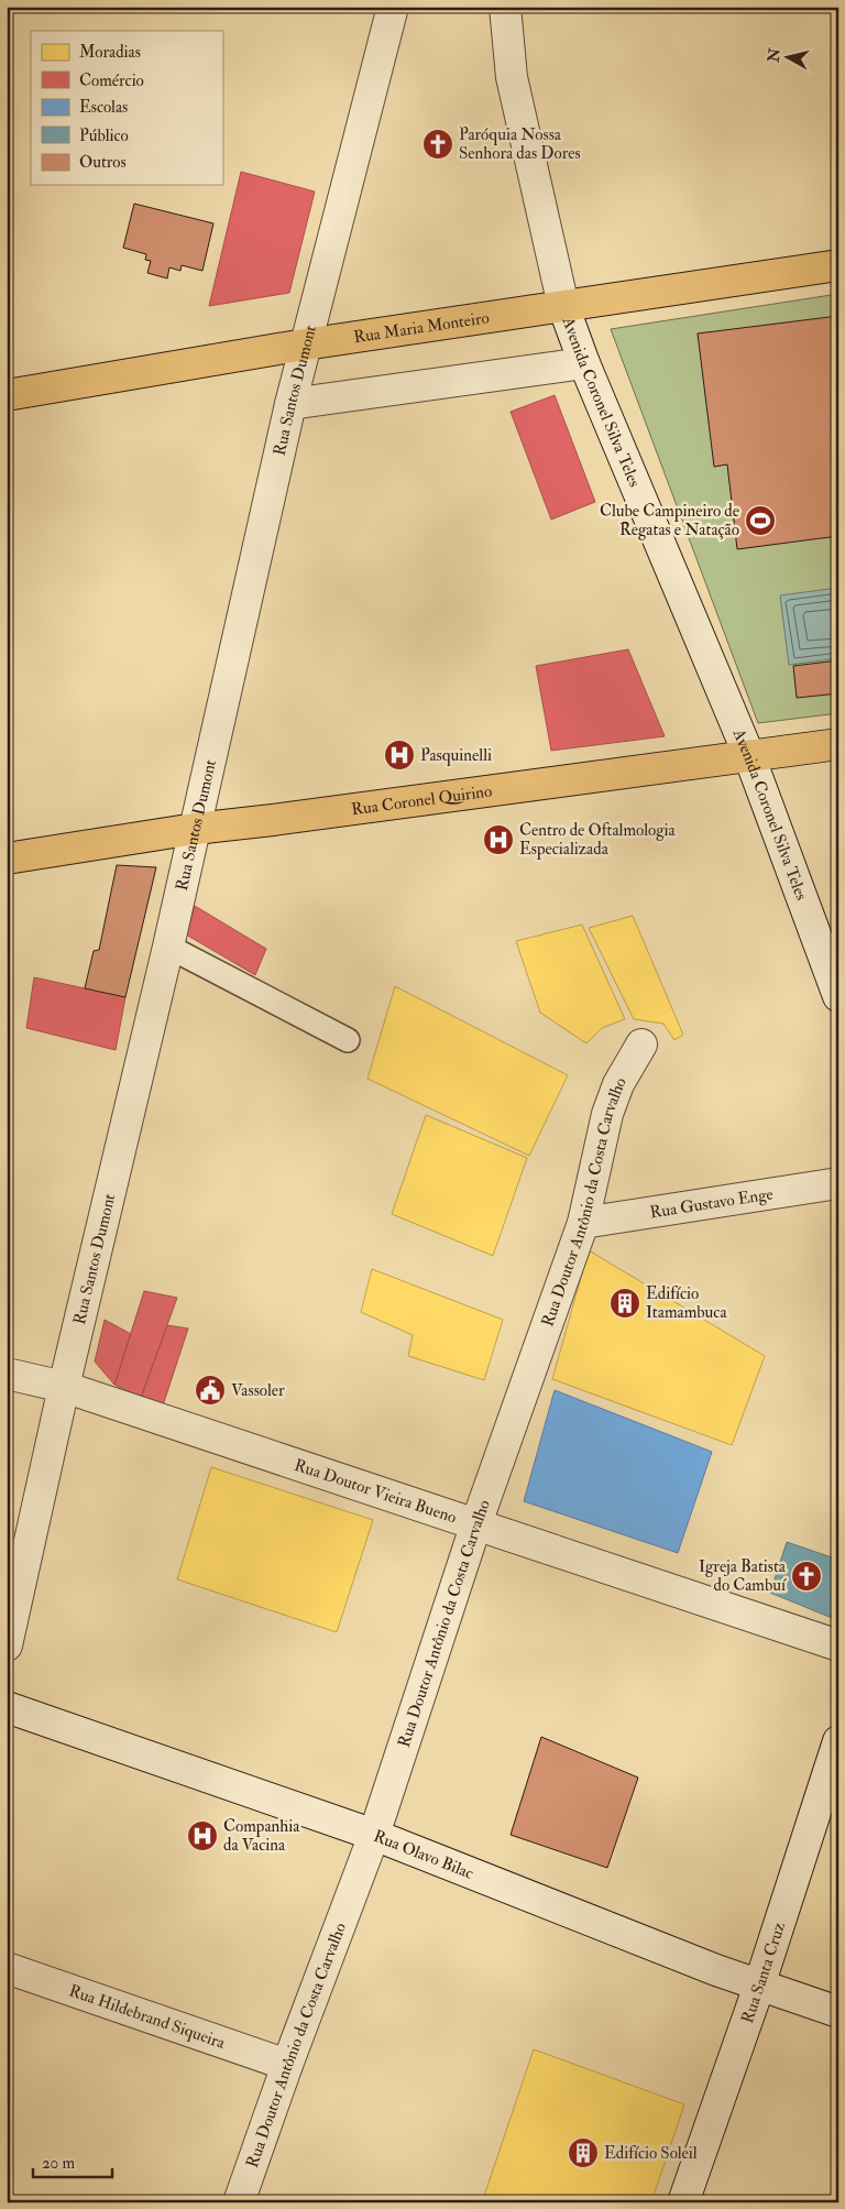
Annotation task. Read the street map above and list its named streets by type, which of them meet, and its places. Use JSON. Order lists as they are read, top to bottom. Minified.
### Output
{"streets":{"main road":["Rua Maria Monteiro","Rua Coronel Quirino"],"street":["Rua Santos Dumont","Avenida Coronel Silva Teles","Rua Doutor Antônio da Costa Carvalho","Rua Gustavo Enge","Rua Doutor Vieira Bueno","Rua Olavo Bilac","Rua Santa Cruz","Rua Hildebrand Siqueira"]},"crossings":[["Rua Maria Monteiro","Rua Santos Dumont"],["Rua Maria Monteiro","Avenida Coronel Silva Teles"],["Rua Santos Dumont","Rua Coronel Quirino"],["Rua Santos Dumont","Rua Doutor Vieira Bueno"],["Avenida Coronel Silva Teles","Rua Coronel Quirino"],["Rua Doutor Antônio da Costa Carvalho","Rua Gustavo Enge"],["Rua Doutor Antônio da Costa Carvalho","Rua Doutor Vieira Bueno"],["Rua Doutor Antônio da Costa Carvalho","Rua Olavo Bilac"],["Rua Doutor Antônio da Costa Carvalho","Rua Hildebrand Siqueira"],["Rua Olavo Bilac","Rua Santa Cruz"]],"places":{"church":["Paróquia Nossa Senhora das Dores","Igreja Batista do Cambuí"],"sports":["Clube Campineiro de Regatas e Natação"],"hospital":["Pasquinelli","Centro de Oftalmologia Especializada","Companhia da Vacina"],"building":["Edifício Itamambuca","Edifício Soleil"],"public building":["Vassoler"]},"legend":["Moradias","Comércio","Escolas","Público","Outros"],"scale_bar":"20 m","north":"left"}
